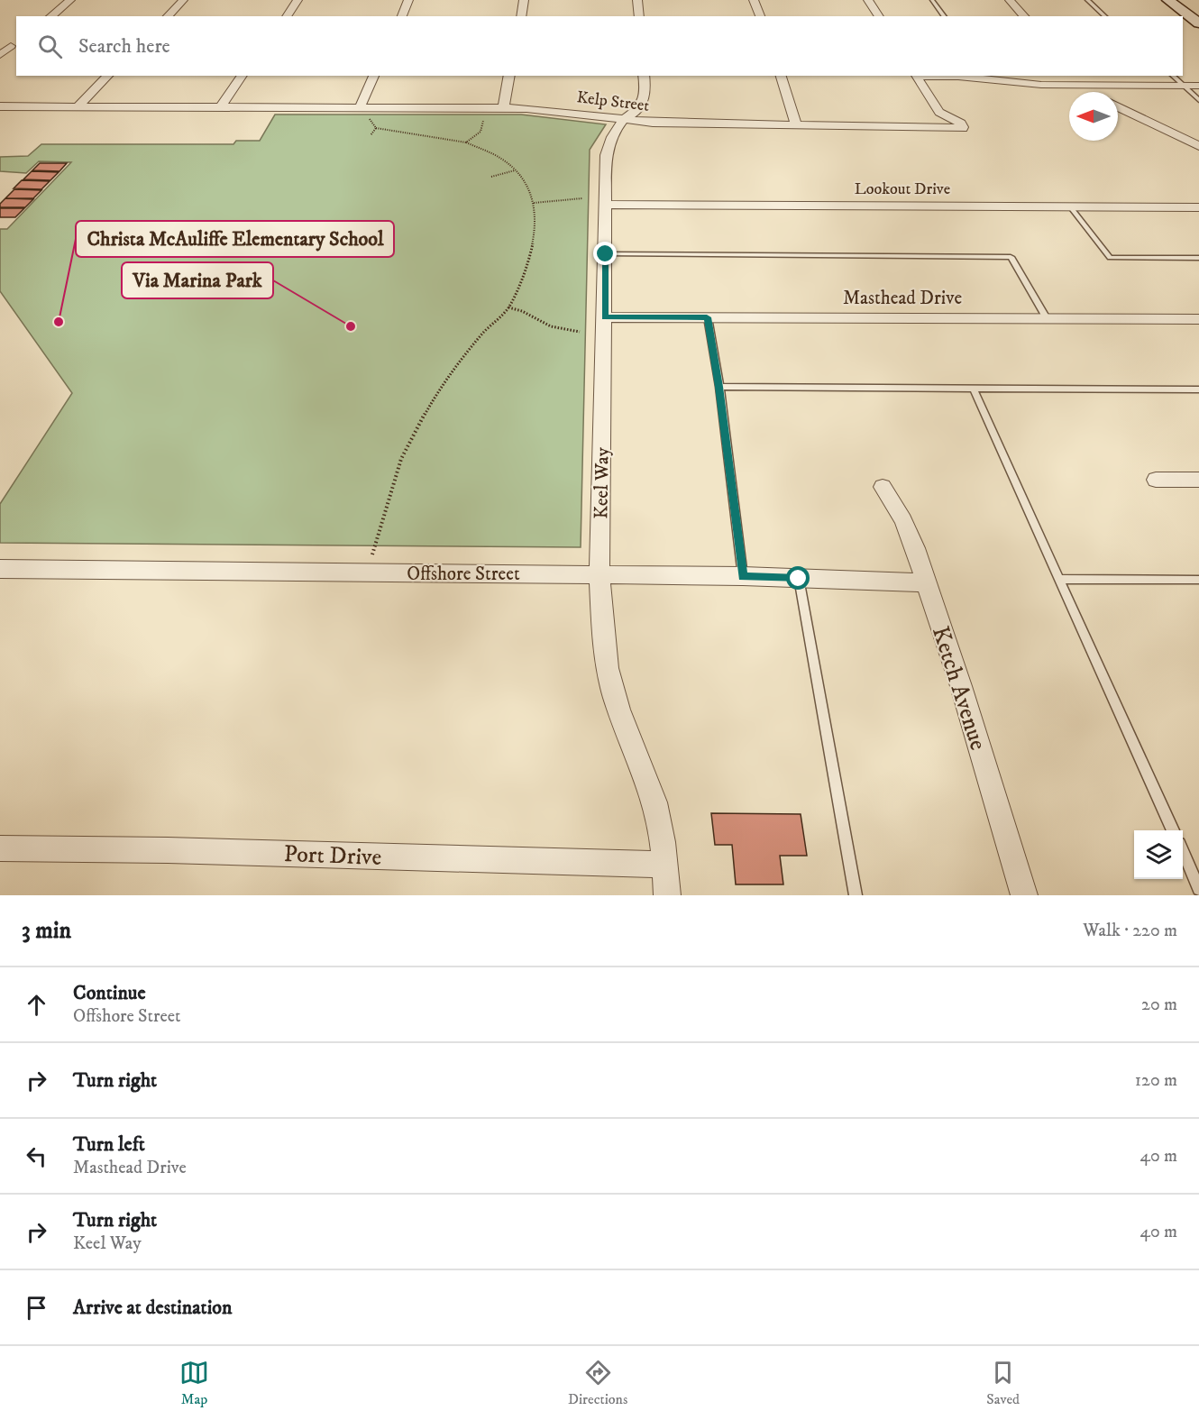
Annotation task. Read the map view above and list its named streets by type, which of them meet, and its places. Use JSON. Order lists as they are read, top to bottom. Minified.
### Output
{"streets":{"street":["Kelp Street","Lookout Drive","Masthead Drive","Keel Way","Offshore Street","Ketch Avenue","Port Drive"]},"crossings":[["Kelp Street","Keel Way"],["Lookout Drive","Keel Way"],["Masthead Drive","Keel Way"],["Keel Way","Offshore Street"],["Keel Way","Port Drive"],["Offshore Street","Ketch Avenue"]],"places":["Christa McAuliffe Elementary School","Via Marina Park"],"north":"left","page":{"search":"Search here","heading":["3 min","Walk · 220 m"],"list":[["Continue","Offshore Street","20 m"],["Turn right","120 m"],["Turn left","Masthead Drive","40 m"],["Turn right","Keel Way","40 m"],"Arrive at destination"],"nav":["Map","Directions","Saved"]}}
